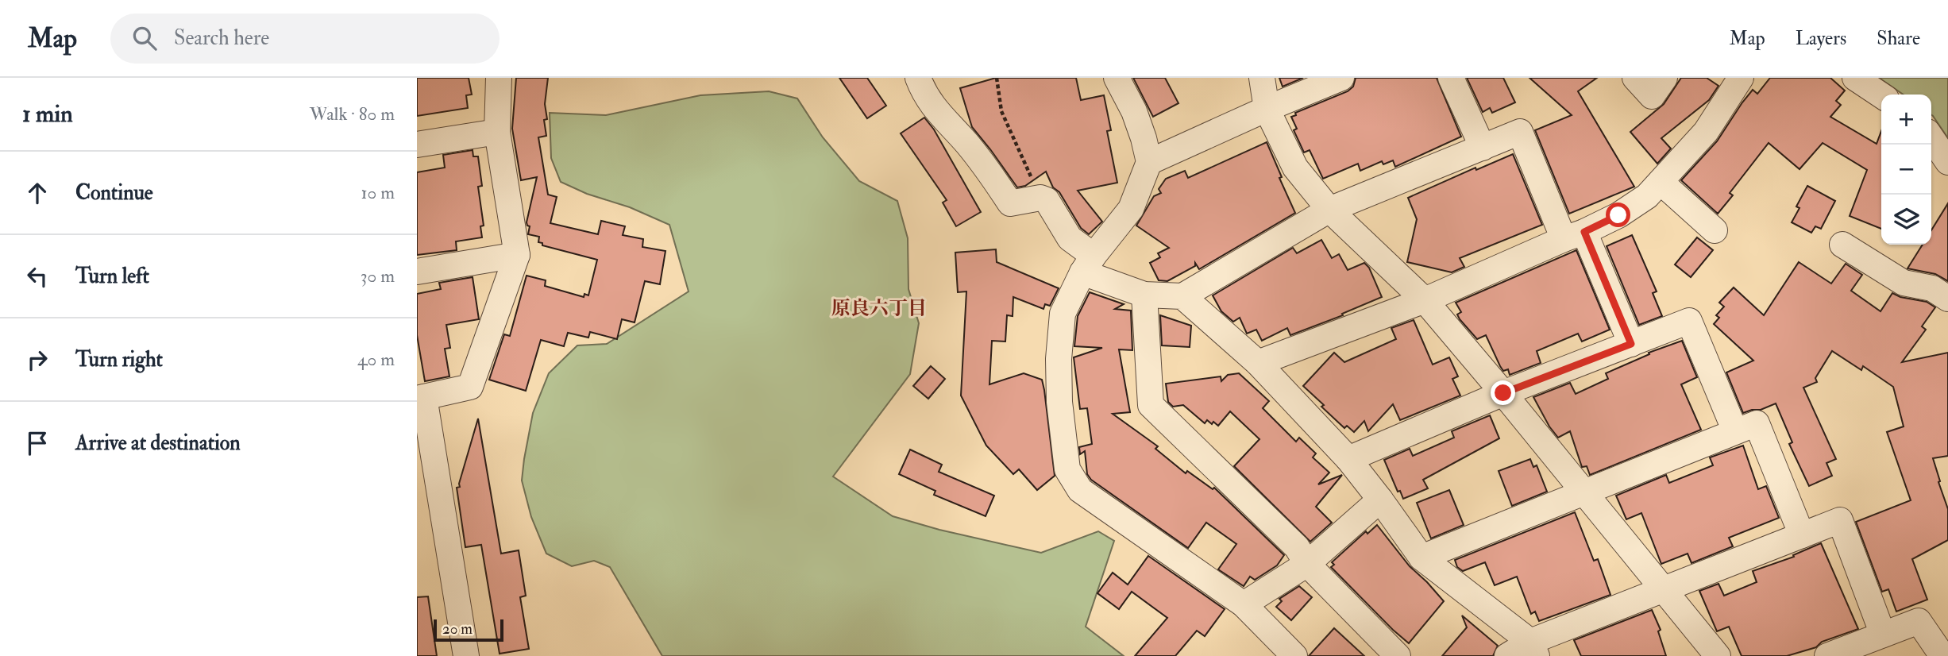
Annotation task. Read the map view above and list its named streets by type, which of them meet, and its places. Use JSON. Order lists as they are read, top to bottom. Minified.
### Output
{"districts":["原良六丁目"],"scale_bar":"20 m","page":{"header":"Map","search":"Search here","nav":["Map","Layers","Share"],"heading":["1 min","Walk · 80 m"],"map_buttons":["+","−"],"list":[["Continue","10 m"],["Turn left","30 m"],["Turn right","40 m"],"Arrive at destination"],"scale":"20 m"}}
